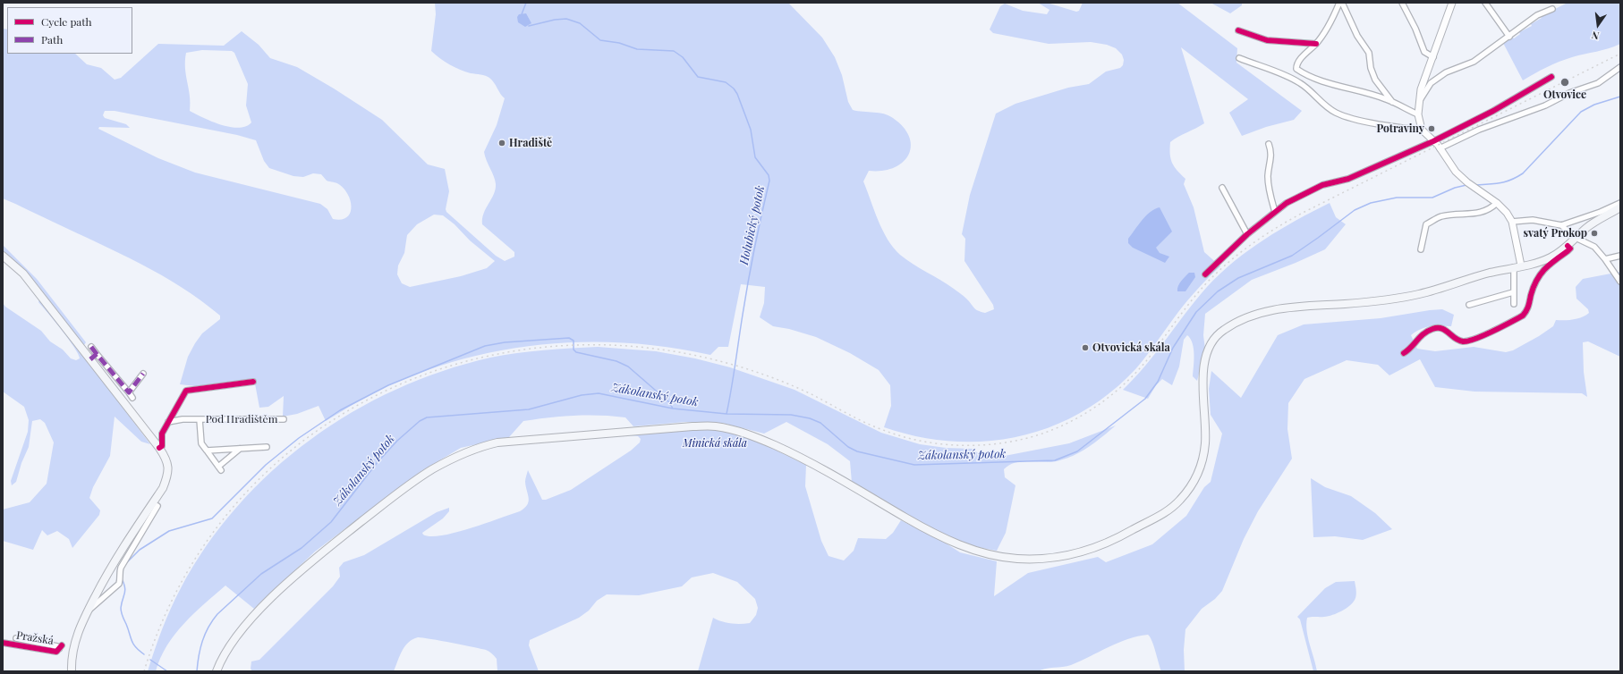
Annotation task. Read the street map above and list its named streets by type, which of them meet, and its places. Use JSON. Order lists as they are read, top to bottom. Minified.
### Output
{"streets":{"street":["Pod Hradištěm","Pražská"]},"water":["Holubický potok","Zákolanský potok"],"parks":["Minická skála"],"places":["Otvovice","Potraviny","Hradiště","svatý Prokop","Otvovická skála"],"legend":["Cycle path","Path"],"north":"bottom"}
